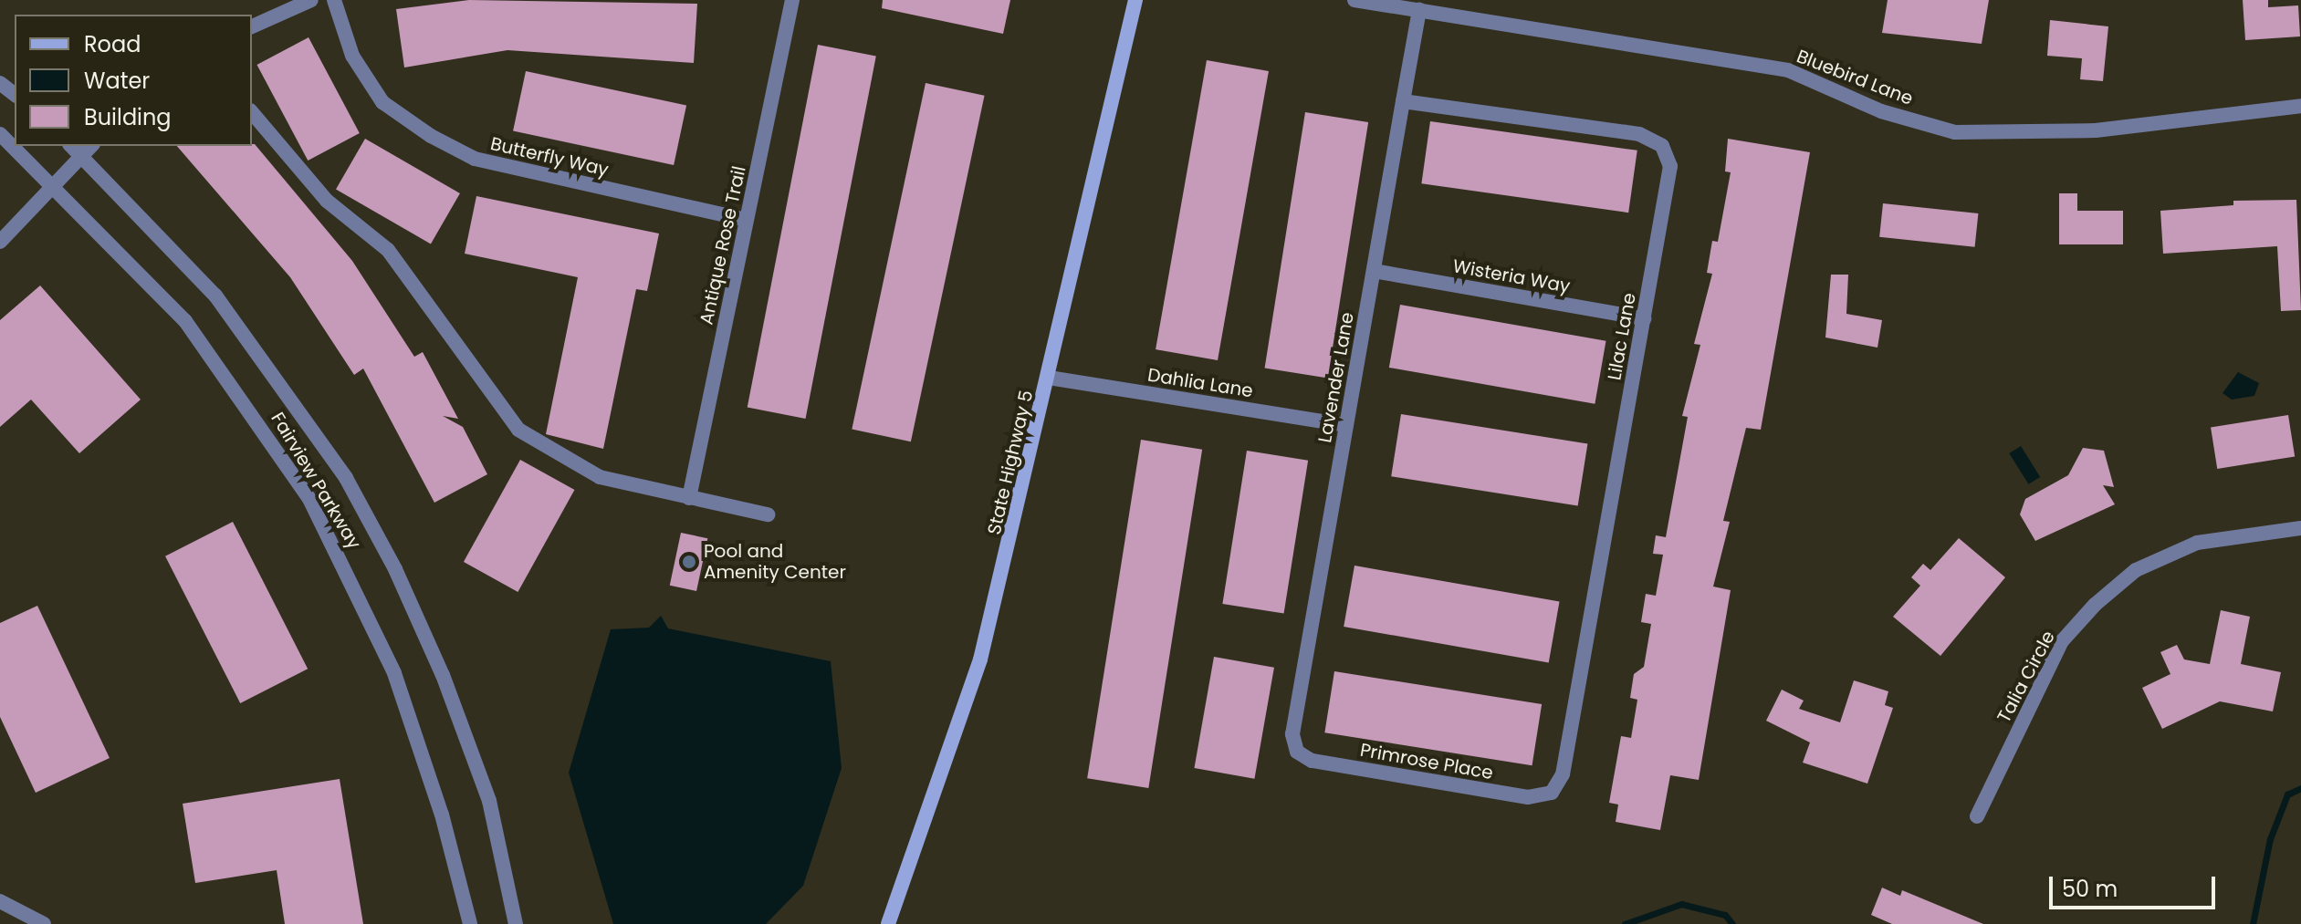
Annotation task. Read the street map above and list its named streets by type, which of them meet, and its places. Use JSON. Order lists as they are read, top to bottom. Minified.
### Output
{"streets":{"main road":["State Highway 5"],"street":["Bluebird Lane","Butterfly Way","Antique Rose Trail","Wisteria Way","Lilac Lane","Lavender Lane","Dahlia Lane","Fairview Parkway","Talia Circle","Primrose Place"]},"crossings":[["Bluebird Lane","Lavender Lane"],["Butterfly Way","Antique Rose Trail"],["Wisteria Way","Lilac Lane"],["Wisteria Way","Lavender Lane"],["Lilac Lane","Lavender Lane"],["Lilac Lane","Primrose Place"],["Lavender Lane","Dahlia Lane"],["Lavender Lane","Primrose Place"],["Dahlia Lane","State Highway 5"]],"places":["Pool and Amenity Center"],"legend":["Road","Water","Building"],"scale_bar":"50 m"}
